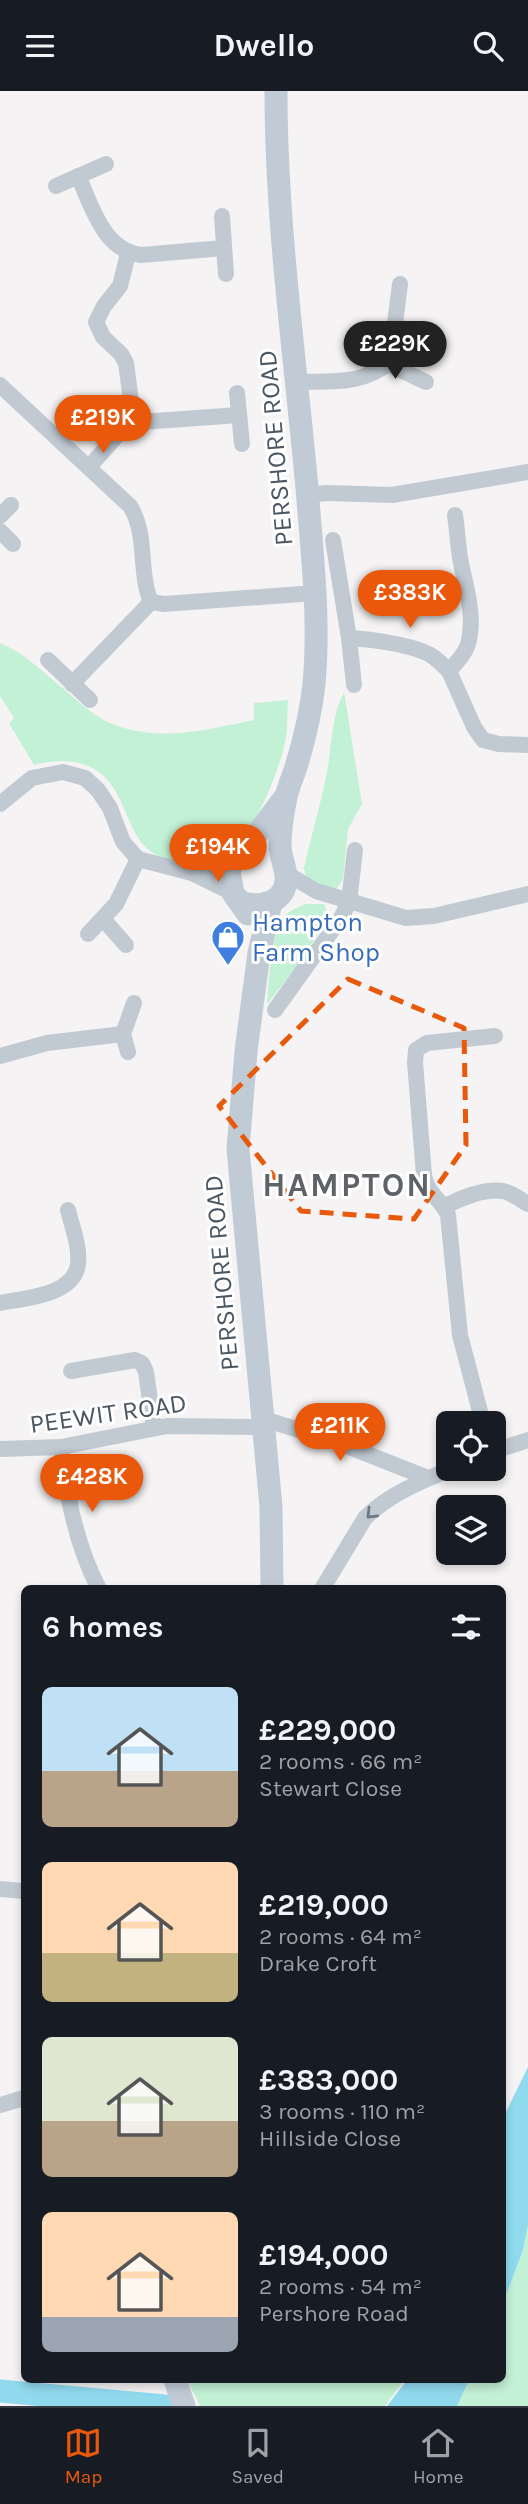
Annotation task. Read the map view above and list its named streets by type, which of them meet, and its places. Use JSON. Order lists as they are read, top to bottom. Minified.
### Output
{"streets":{"main road":["PERSHORE ROAD"],"street":["PEEWIT ROAD"]},"crossings":[["PERSHORE ROAD","PEEWIT ROAD"]],"districts":["HAMPTON"],"places":{"shop":["Hampton Farm Shop"]},"page":{"header":"Dwello","price":["£229K","£219K","£383K","£194K","£211K","£428K"],"heading":"6 homes","list":[{"name":"£229,000","note":"2 rooms · 66 m² · Stewart Close"},{"name":"£219,000","note":"2 rooms · 64 m² · Drake Croft"},{"name":"£383,000","note":"3 rooms · 110 m² · Hillside Close"},{"name":"£194,000","note":"2 rooms · 54 m² · Pershore Road"}],"tabs":["Map","Saved","Home"]}}
